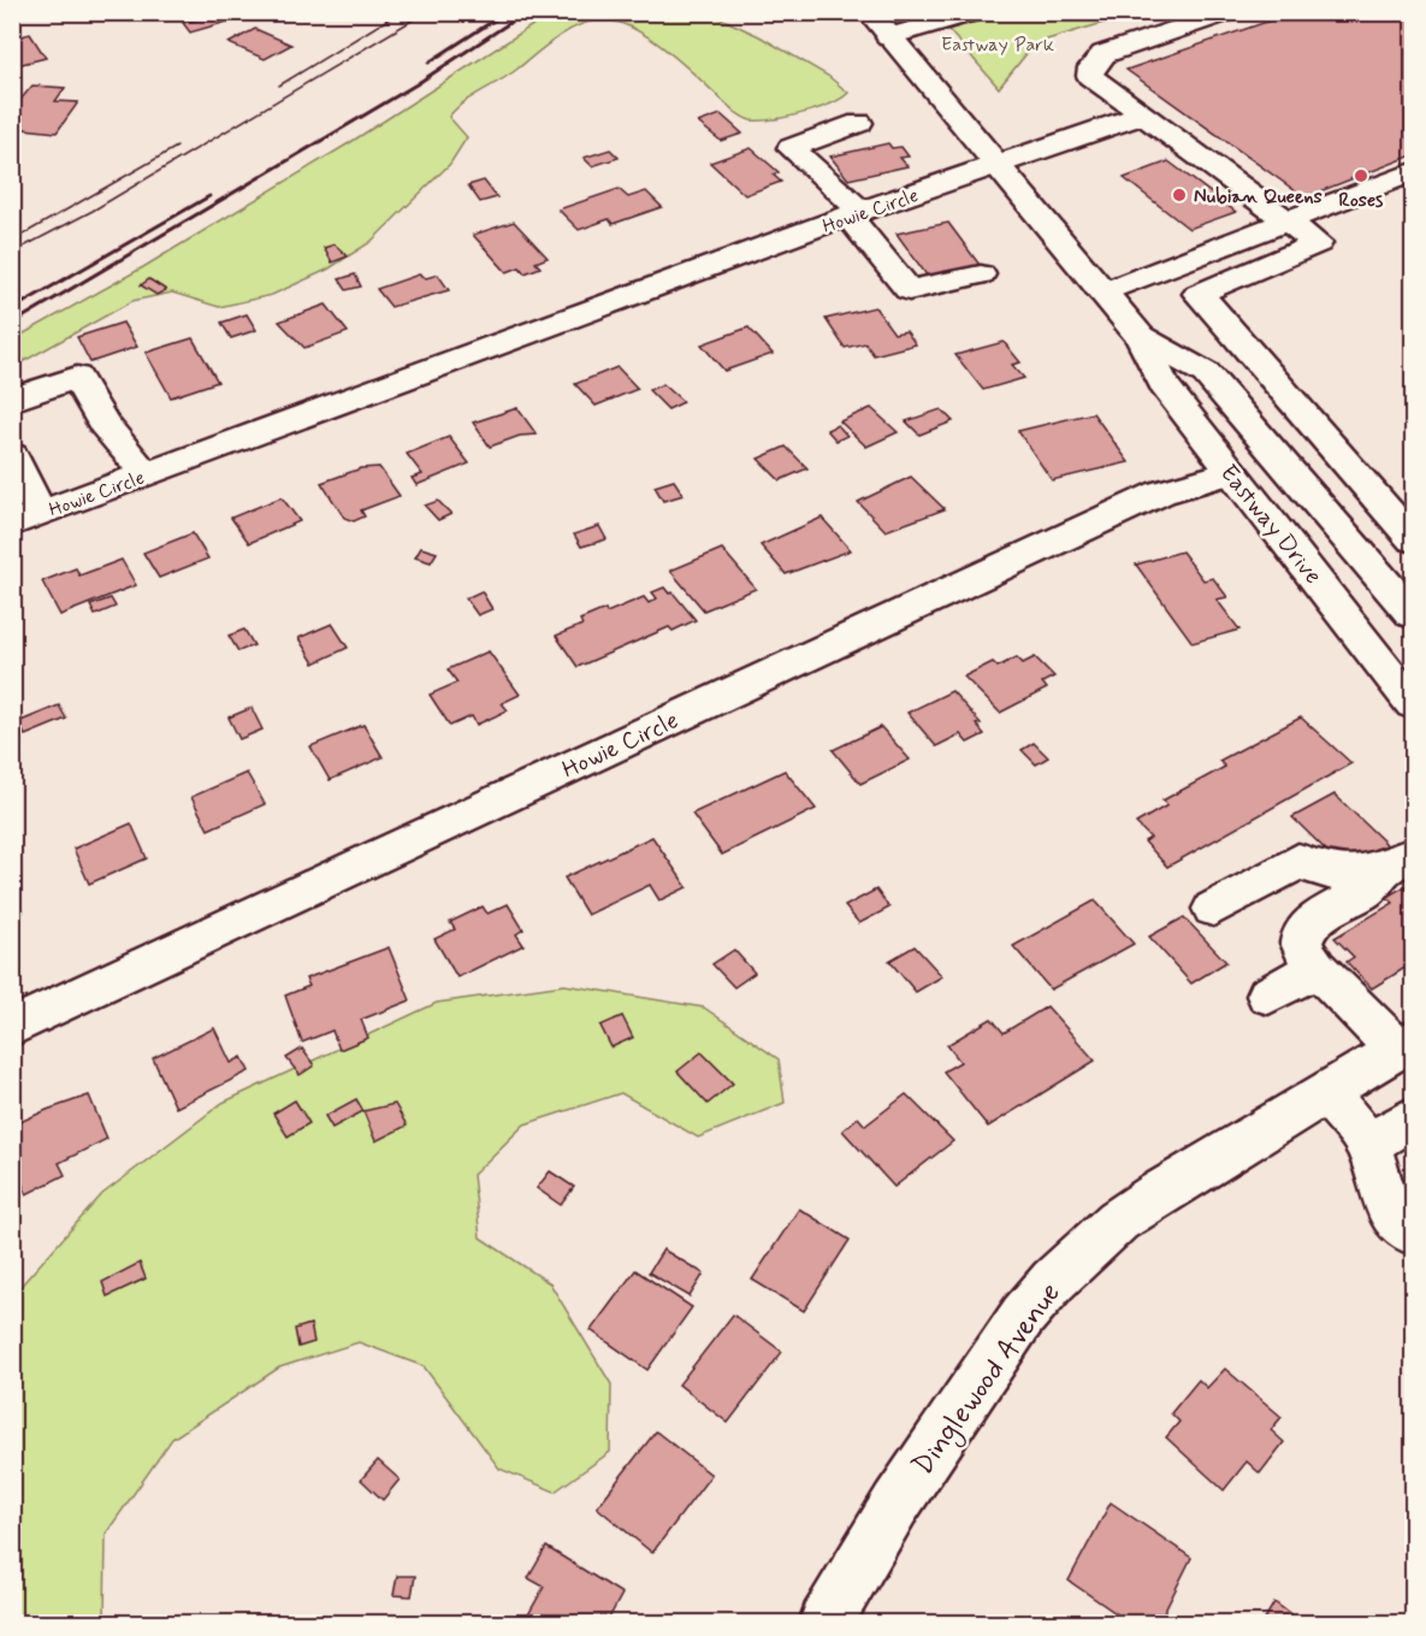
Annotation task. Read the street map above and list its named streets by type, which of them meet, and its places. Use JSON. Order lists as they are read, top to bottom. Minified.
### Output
{"streets":{"street":["Howie Circle","Eastway Drive","Dinglewood Avenue"]},"crossings":[["Howie Circle","Eastway Drive"]],"parks":["Eastway Park"],"places":["Roses","Nubian Queens"]}
